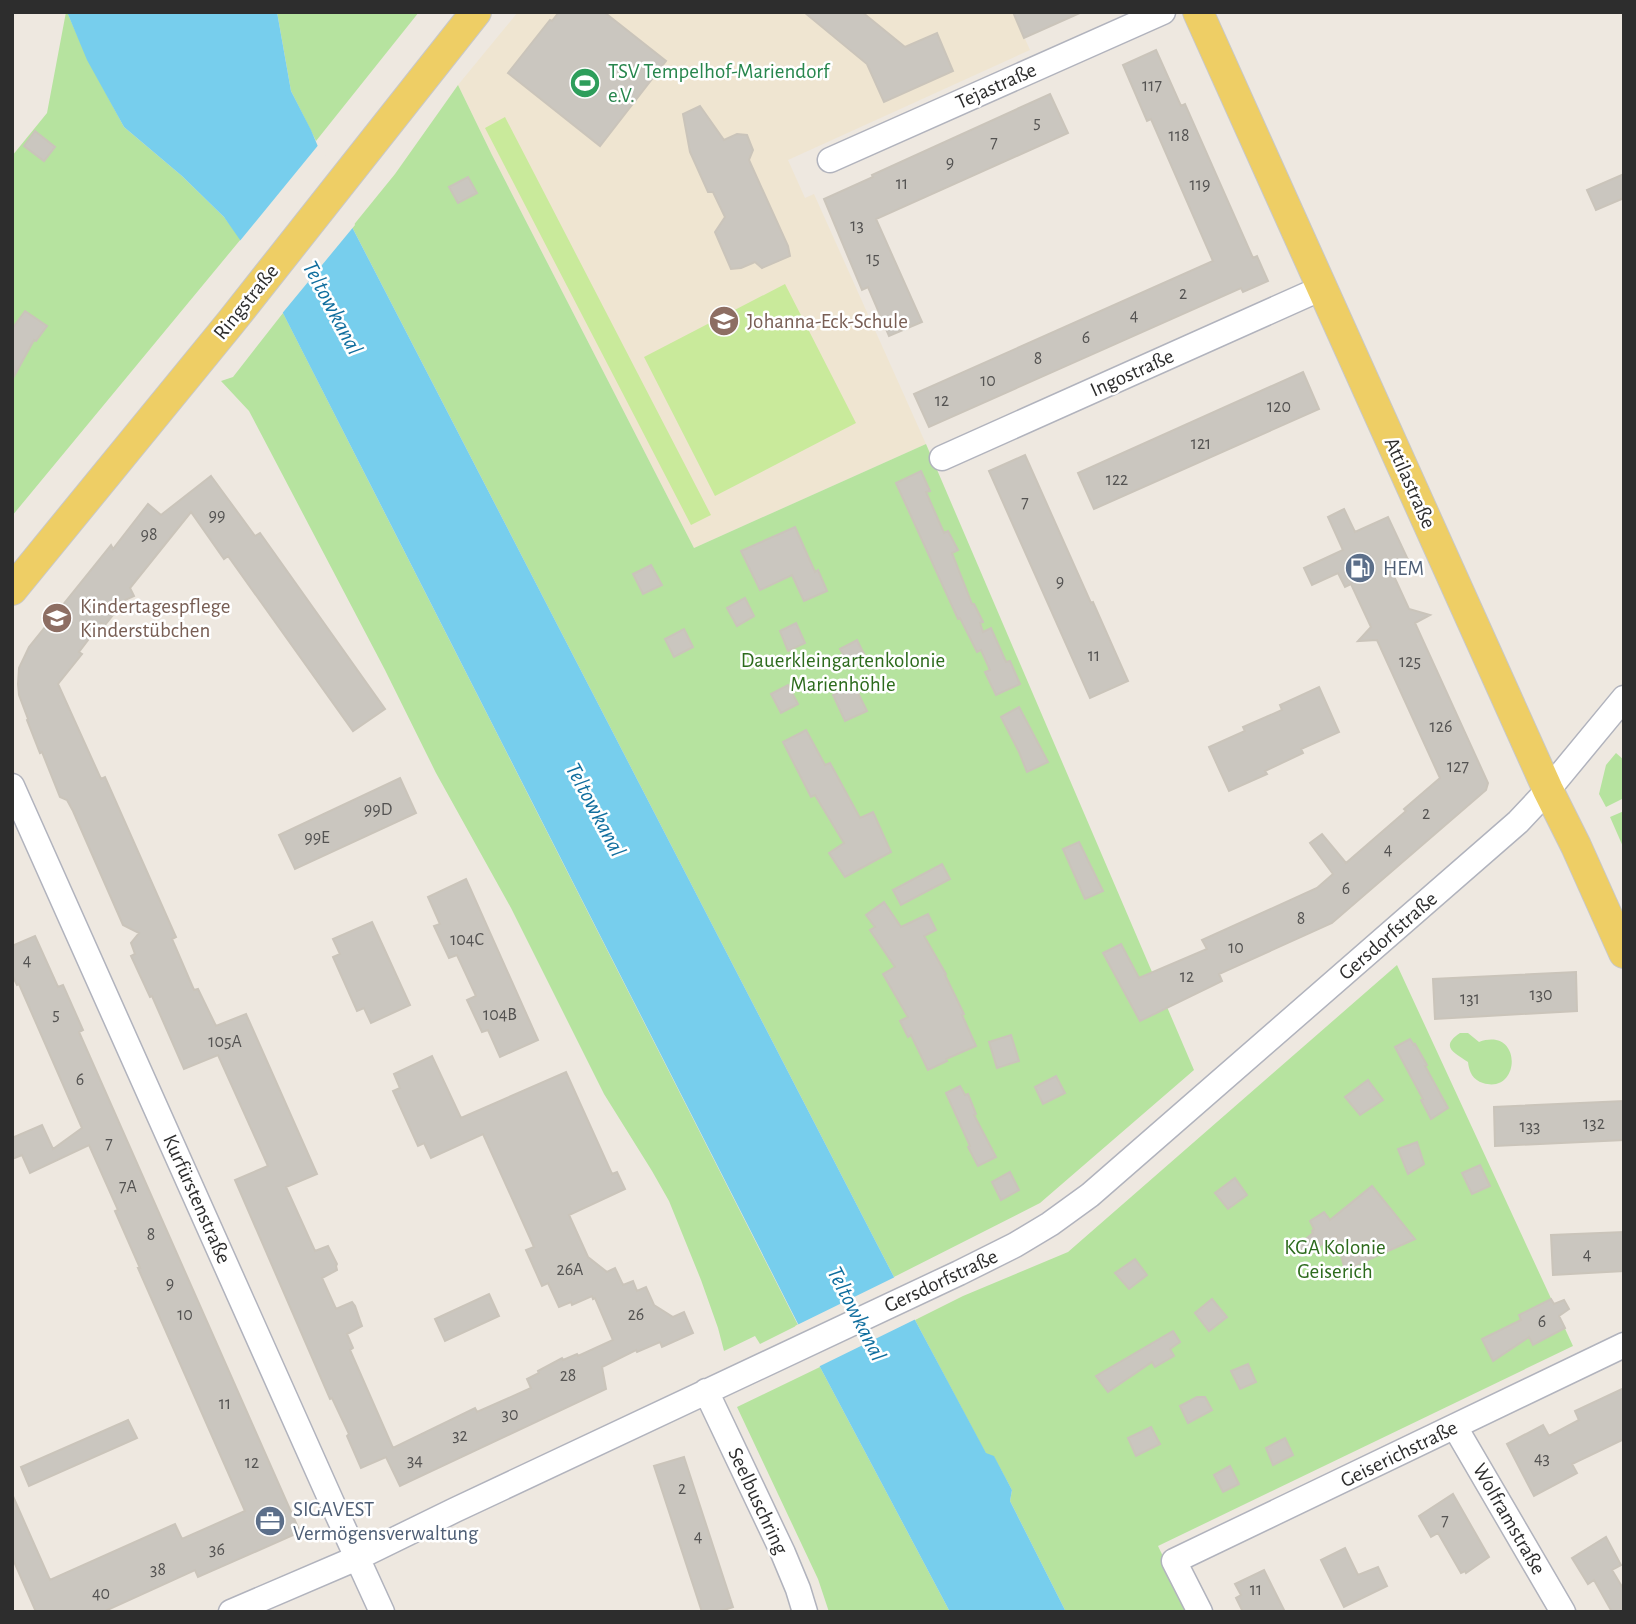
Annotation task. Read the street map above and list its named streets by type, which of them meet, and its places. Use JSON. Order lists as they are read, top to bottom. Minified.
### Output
{"streets":{"main road":["Ringstraße","Attilastraße"],"street":["Tejastraße","Ingostraße","Gersdorfstraße","Kurfürstenstraße","Geiserichstraße","Seelbuschring","Wolframstraße"]},"crossings":[["Ingostraße","Attilastraße"],["Attilastraße","Gersdorfstraße"],["Gersdorfstraße","Kurfürstenstraße"],["Gersdorfstraße","Seelbuschring"],["Geiserichstraße","Wolframstraße"]],"water":["Teltowkanal"],"parks":["Dauerkleingartenkolonie Marienhöhle","KGA Kolonie Geiserich"],"places":{"sports":["TSV Tempelhof-Mariendorf e.V."],"school or university":["Johanna-Eck-Schule","Kindertagespflege Kinderstübchen"],"fuel station":["HEM"],"office":["SIGAVEST Vermögensverwaltung"]},"house_numbers":["117","5","118","7","9","11","119","13","15","2","4","6","8","10","12","120","121","122","7","99","98","9","11","125","126","127","99D","2","99E","4","6","8","104C","10","4","12","130","131","5","104B","105A","6","132","133","7","7A","8","4","26A","9","10","26","6","28","11","30","32","43","34","12","2","7","4","36","38","11","40"]}
